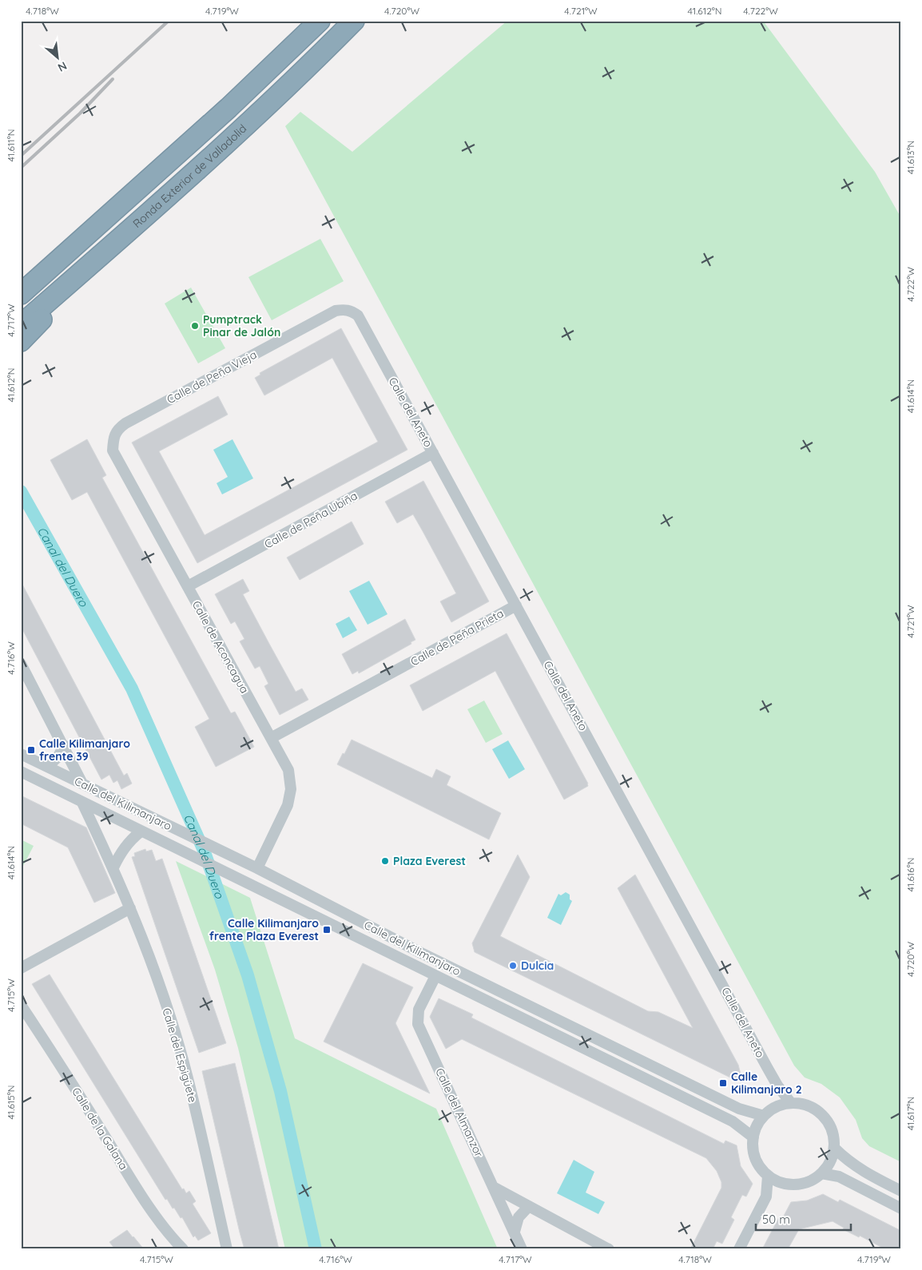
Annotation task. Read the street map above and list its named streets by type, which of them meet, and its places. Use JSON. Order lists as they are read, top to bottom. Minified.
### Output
{"streets":{"highway":["Ronda Exterior de Valladolid"],"street":["Calle de Peña Vieja","Calle del Aneto","Calle de Peña Ubiña","Calle de Peña Prieta","Calle de Aconcagua","Calle del Kilimanjaro","Calle del Espigüete","Calle del Almanzor","Calle de la Galana"]},"crossings":[["Calle de Peña Vieja","Calle del Aneto"],["Calle de Peña Vieja","Calle de Aconcagua"],["Calle del Aneto","Calle de Peña Ubiña"],["Calle del Aneto","Calle de Peña Prieta"],["Calle del Aneto","Calle del Kilimanjaro"],["Calle de Peña Ubiña","Calle de Aconcagua"],["Calle de Peña Prieta","Calle de Aconcagua"],["Calle de Aconcagua","Calle del Kilimanjaro"],["Calle del Kilimanjaro","Calle del Espigüete"],["Calle del Kilimanjaro","Calle del Almanzor"]],"water":["Canal del Duero"],"places":{"other":["Pumptrack Pinar de Jalón","Plaza Everest","Dulcia"],"transit":["Calle Kilimanjaro frente 39","Calle Kilimanjaro frente Plaza Everest","Calle Kilimanjaro 2"]},"scale_bar":"50 m","north":"bottom right","coordinates":["4.718°W","4.719°W","4.720°W","4.721°W","41.612°N","4.722°W","41.611°N","41.613°N","4.717°W","41.614°N","4.716°W","41.616°N","4.715°W","41.615°N","41.617°N"]}
